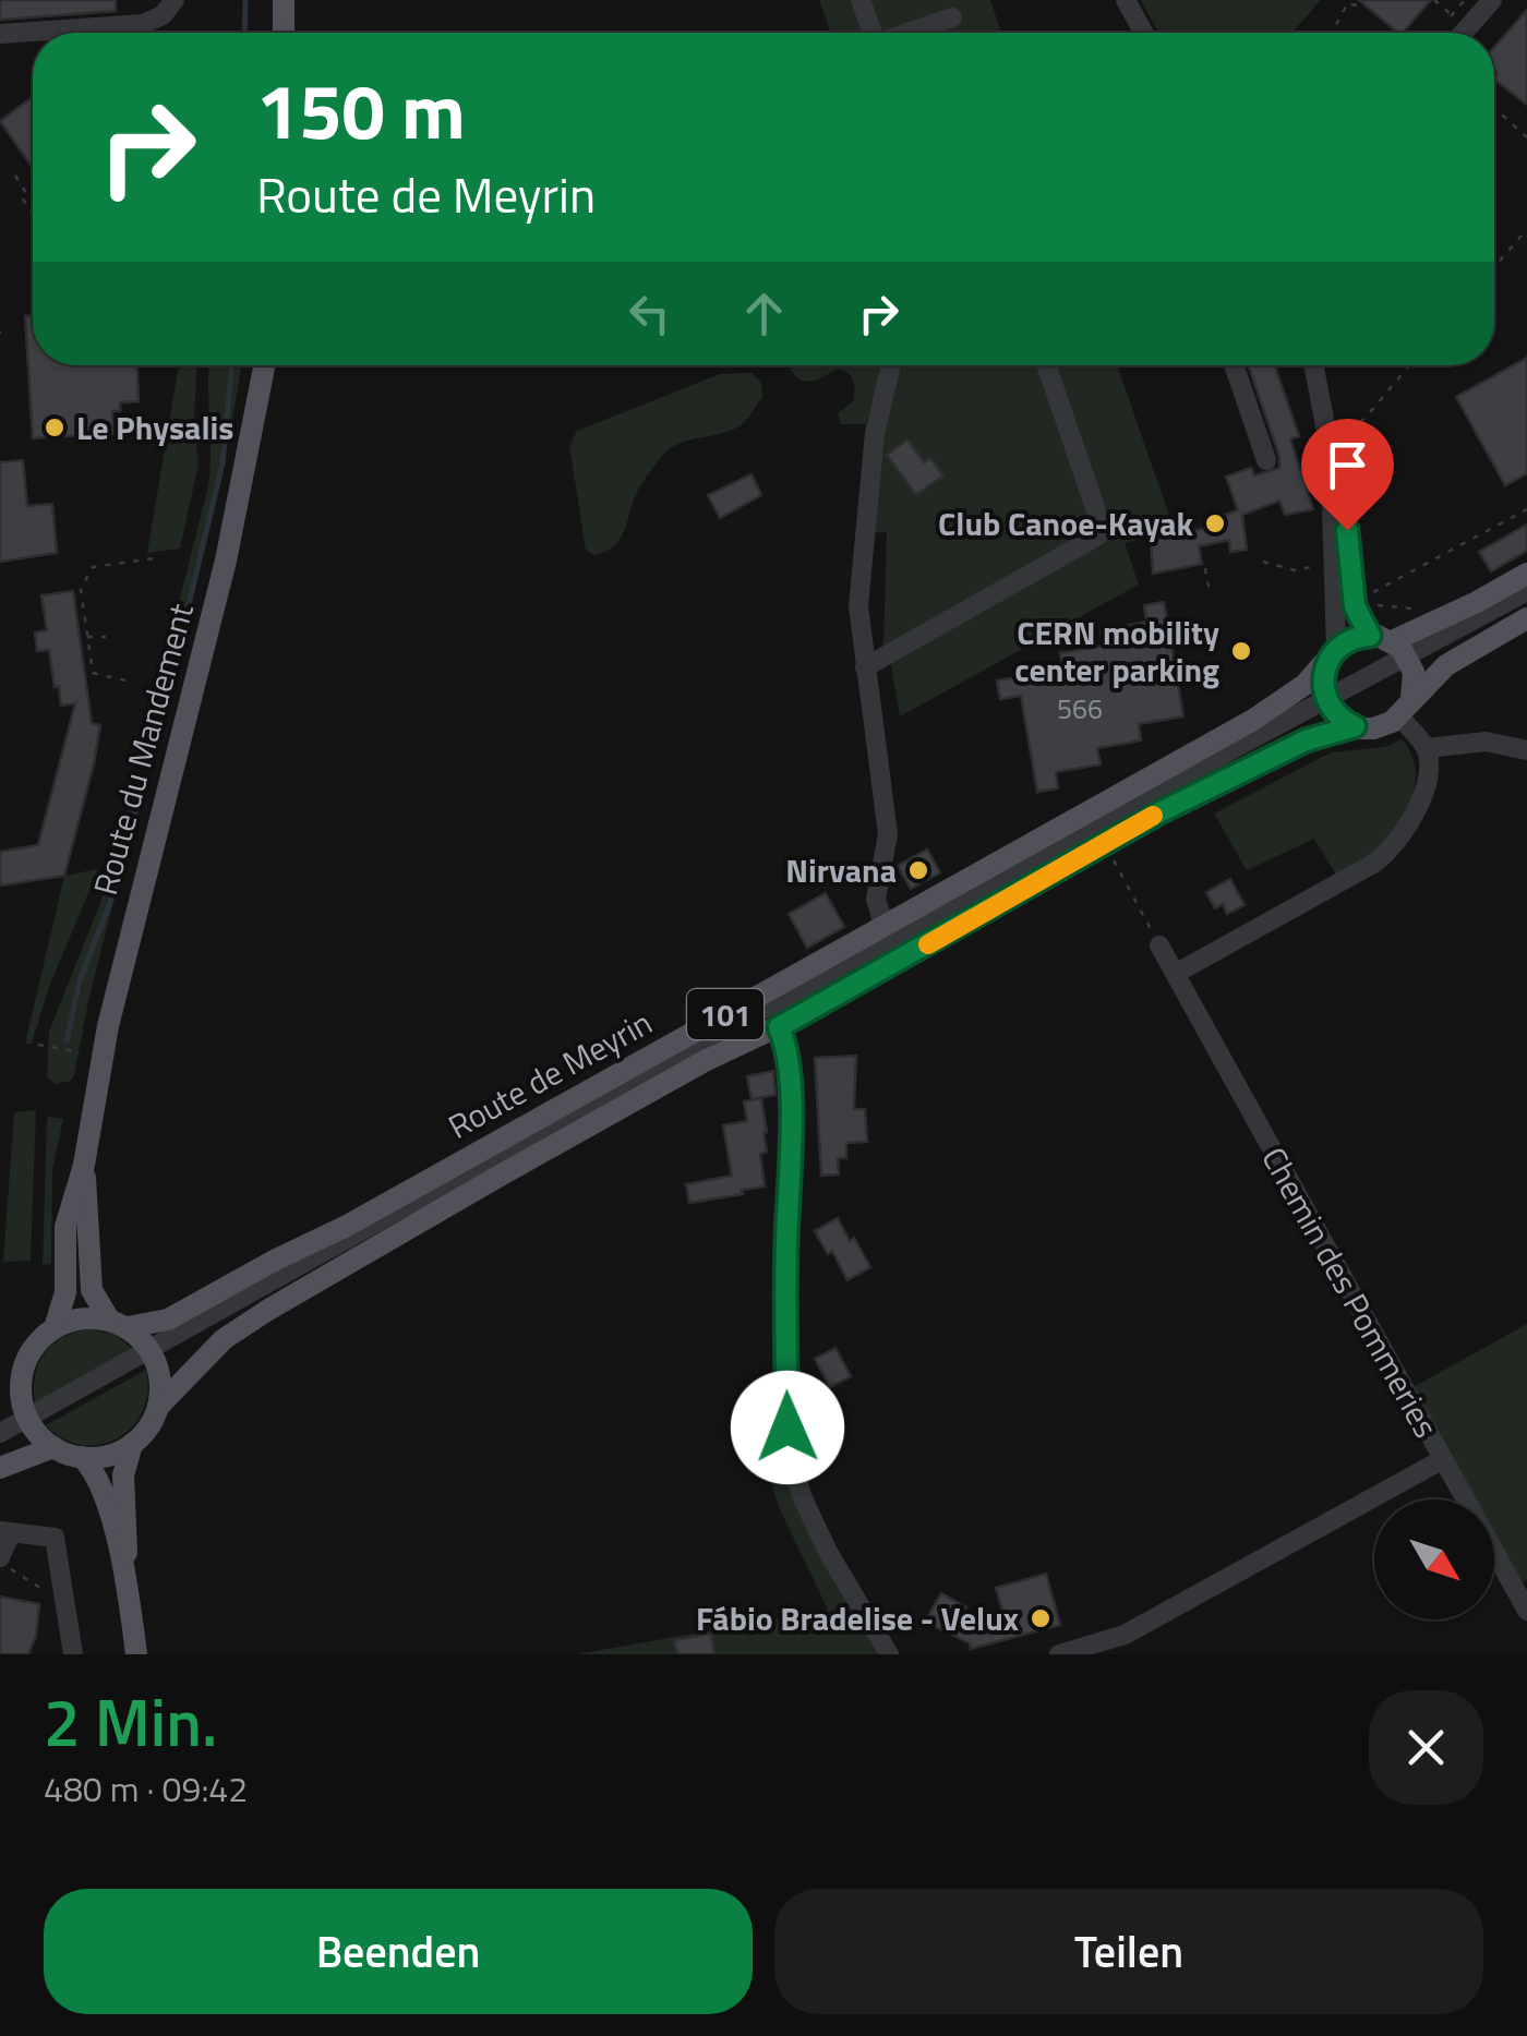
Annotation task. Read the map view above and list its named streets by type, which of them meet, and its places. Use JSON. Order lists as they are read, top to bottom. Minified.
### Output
{"streets":{"main road":["Route du Mandement","101","Route de Meyrin"],"street":["Chemin des Pommeries"]},"crossings":[["Route du Mandement","101"],["Route du Mandement","Route de Meyrin"],["101","Route de Meyrin"]],"places":["Le Physalis","Club Canoe-Kayak","CERN mobility center parking","Nirvana","Fábio Bradelise - Velux"],"house_numbers":["566"],"north":"bottom right","page":{"turn":["150 m","Route de Meyrin"],"heading":["2 Min.","480 m · 09:42"],"buttons":["Beenden","Teilen"]}}
